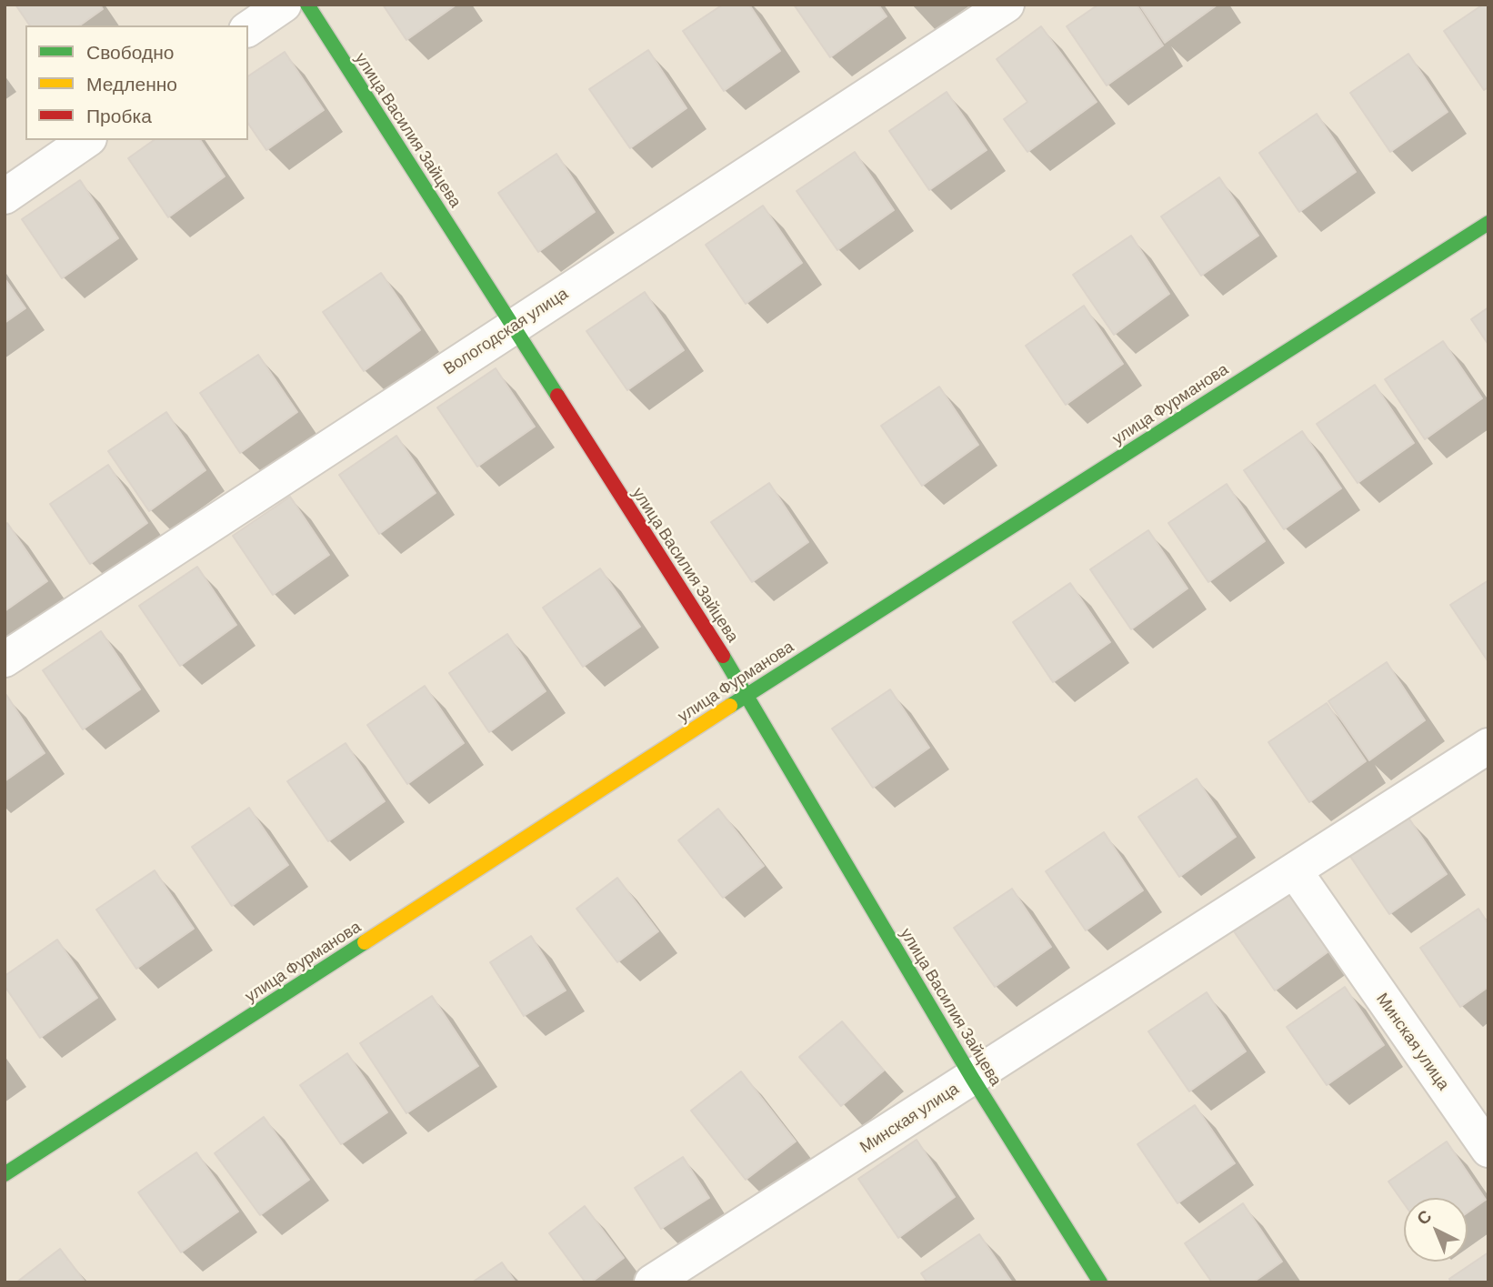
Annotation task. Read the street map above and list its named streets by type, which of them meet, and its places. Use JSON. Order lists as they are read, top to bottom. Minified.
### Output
{"streets":{"street":["улица Василия Зайцева","Вологодская улица","улица Фурманова","Минская улица"]},"crossings":[["улица Василия Зайцева","Вологодская улица"],["улица Василия Зайцева","улица Фурманова"],["улица Василия Зайцева","Минская улица"]],"legend":["Свободно","Медленно","Пробка"],"north":"top left"}
